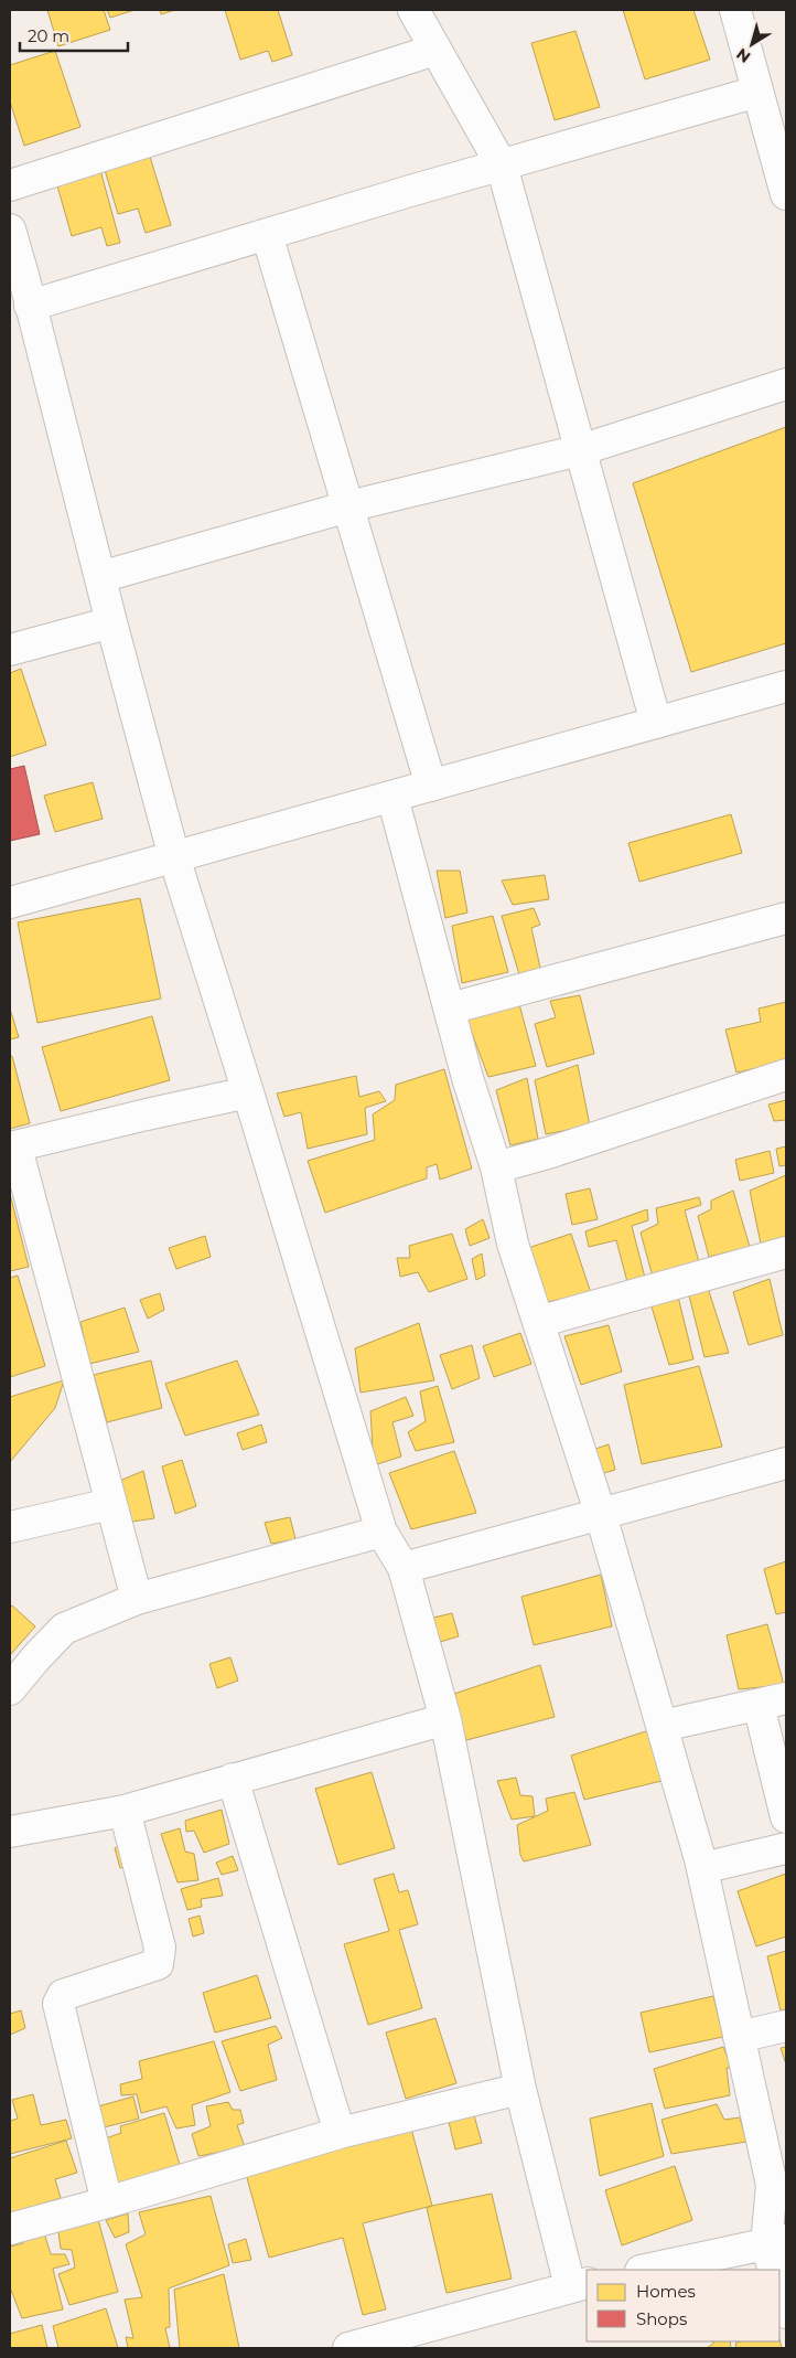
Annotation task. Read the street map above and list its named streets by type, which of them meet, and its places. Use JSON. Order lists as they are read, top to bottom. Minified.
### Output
{"legend":["Homes","Shops"],"scale_bar":"20 m","north":"bottom left"}
